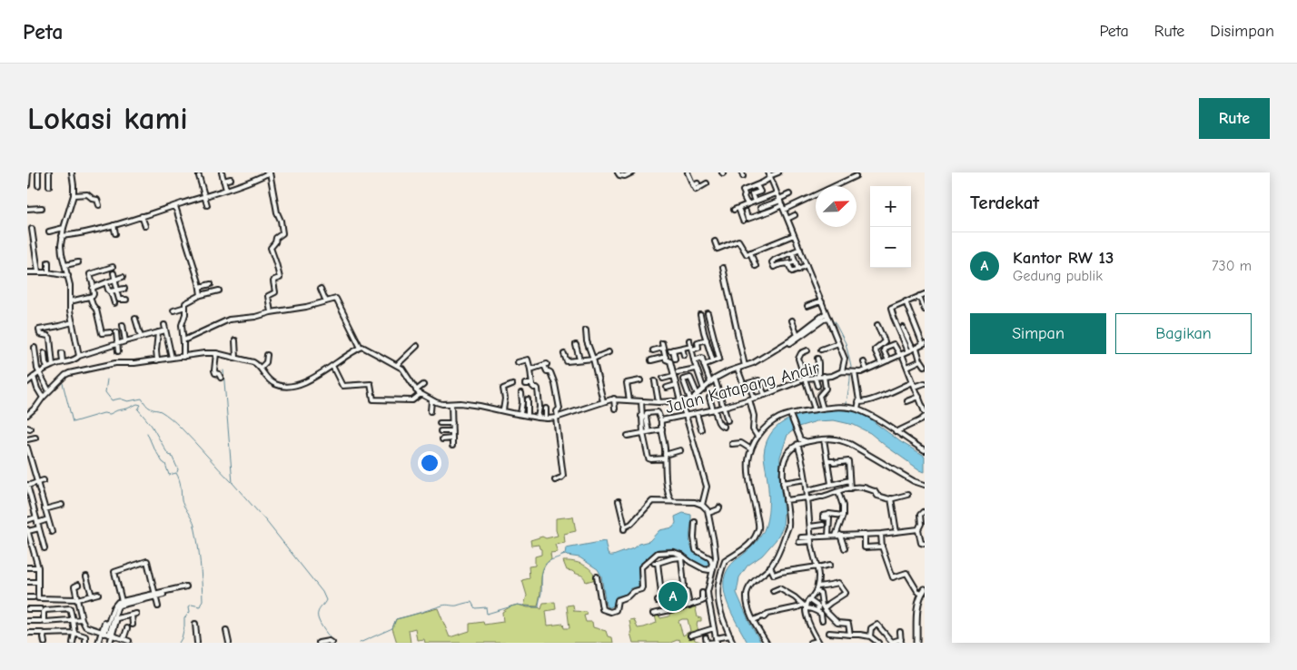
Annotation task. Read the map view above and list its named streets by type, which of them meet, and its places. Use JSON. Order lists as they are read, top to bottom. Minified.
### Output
{"streets":{"street":["Jalan Katapang Andir"]},"north":"top right","page":{"header":"Peta","nav":["Peta","Rute","Disimpan"],"buttons":["Rute",["Simpan","Bagikan"]],"title":"Lokasi kami","heading":"Terdekat","map_buttons":["+","−"],"list":[{"mark":"A","name":"Kantor RW 13","note":"Gedung publik","value":"730 m"}],"pins":"A"}}
